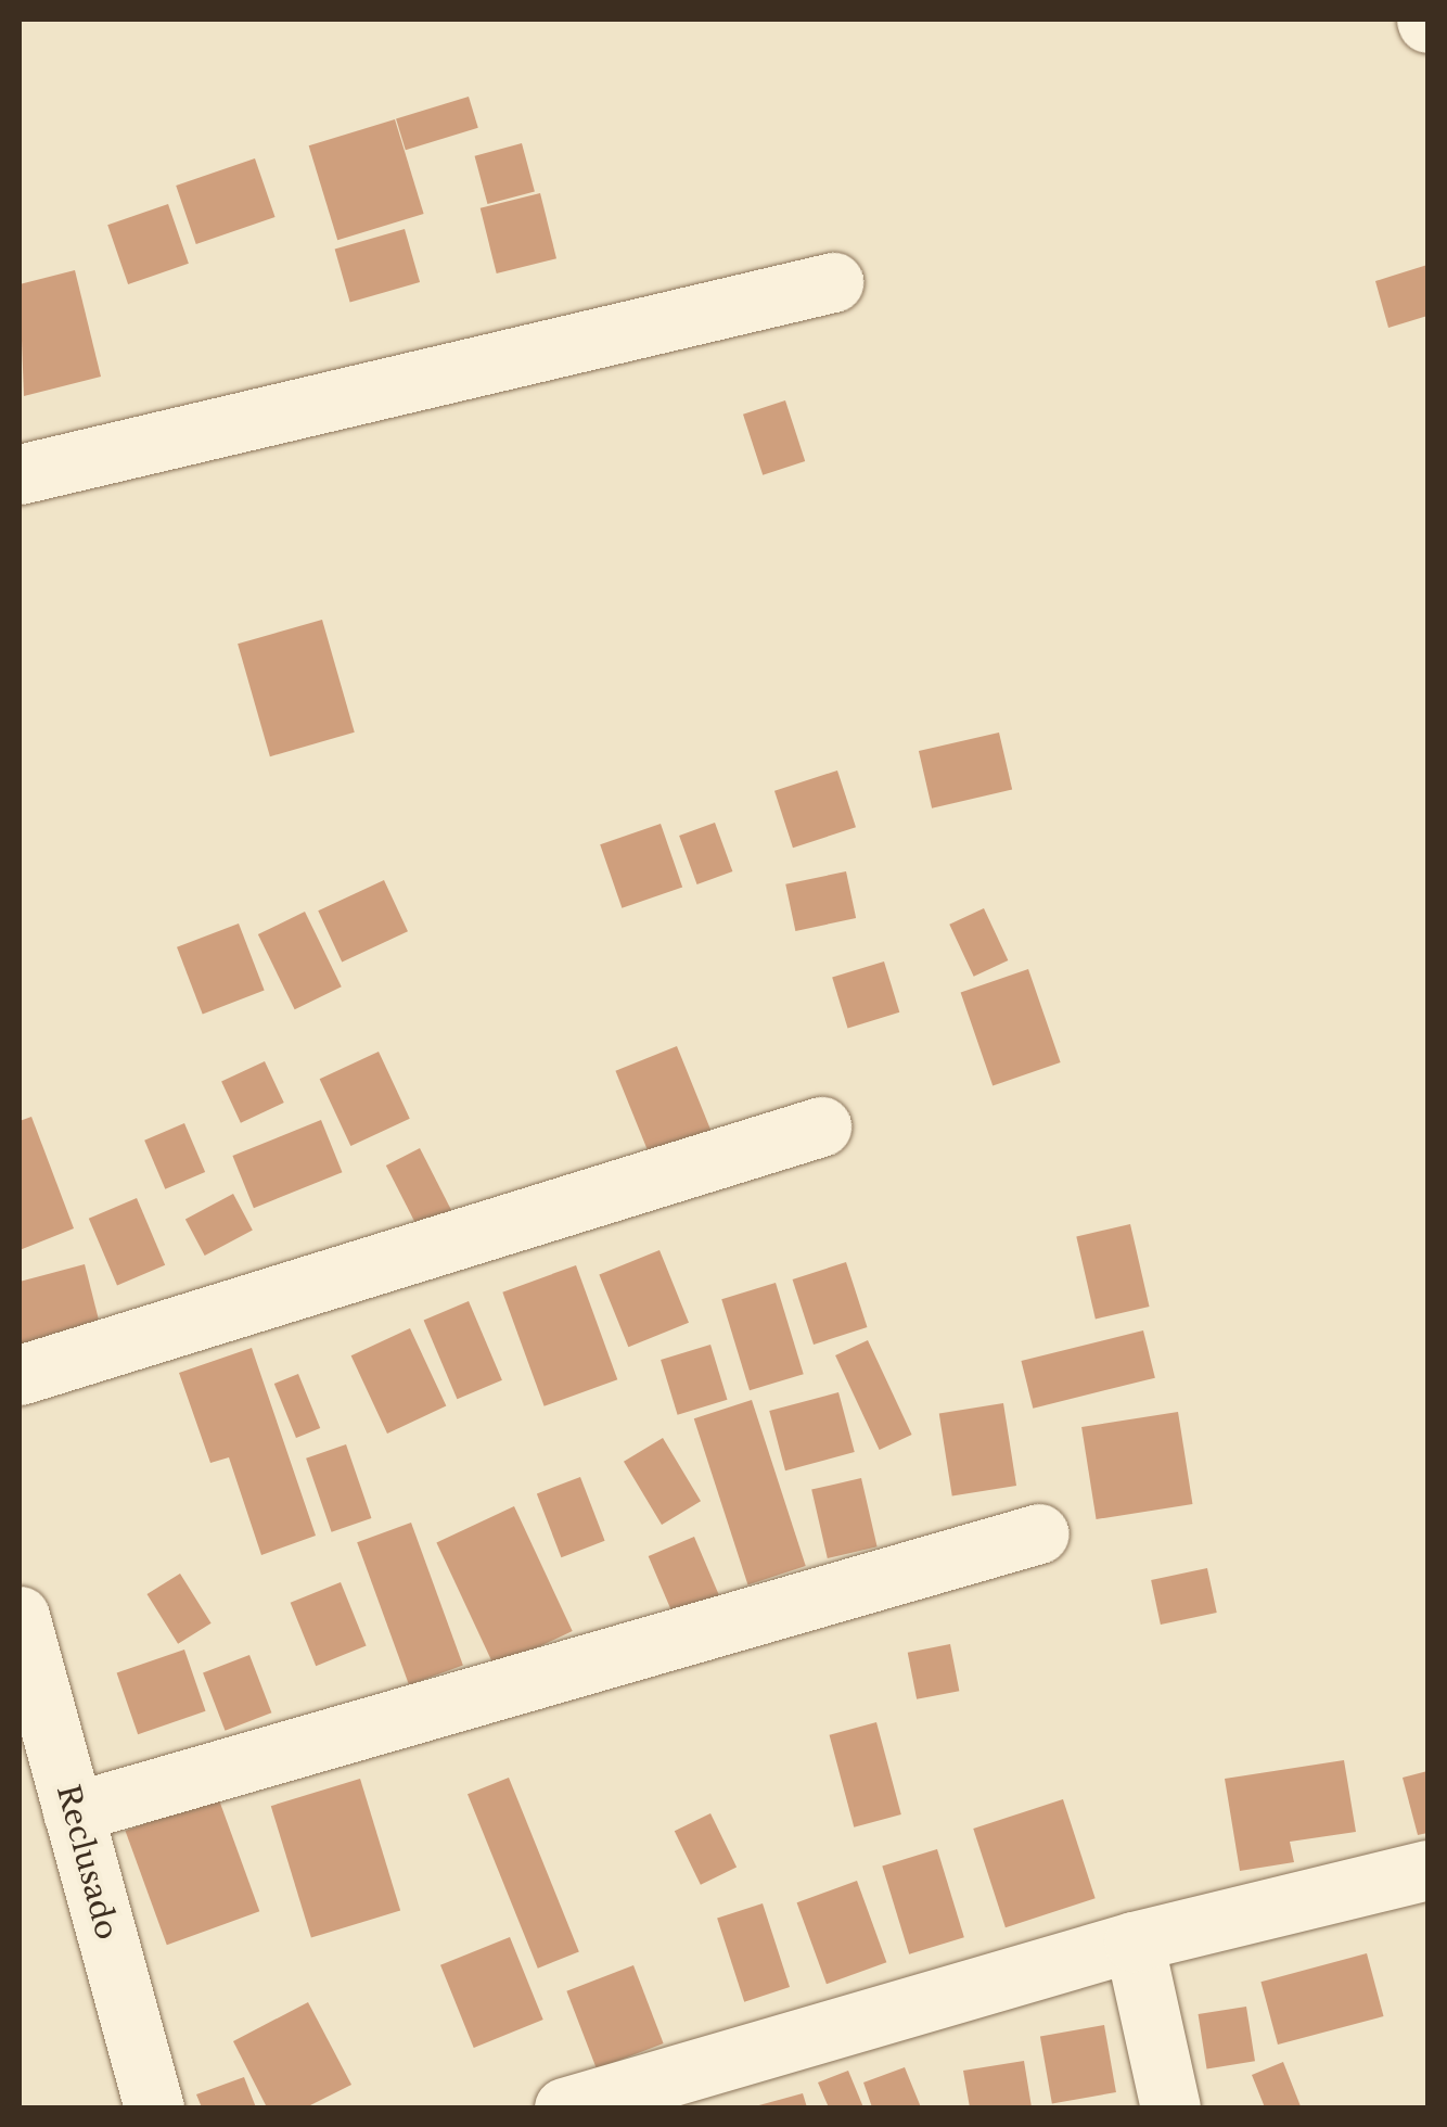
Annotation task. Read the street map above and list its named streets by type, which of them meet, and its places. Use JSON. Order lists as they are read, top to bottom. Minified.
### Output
{"streets":{"street":["Reclusado"]}}
